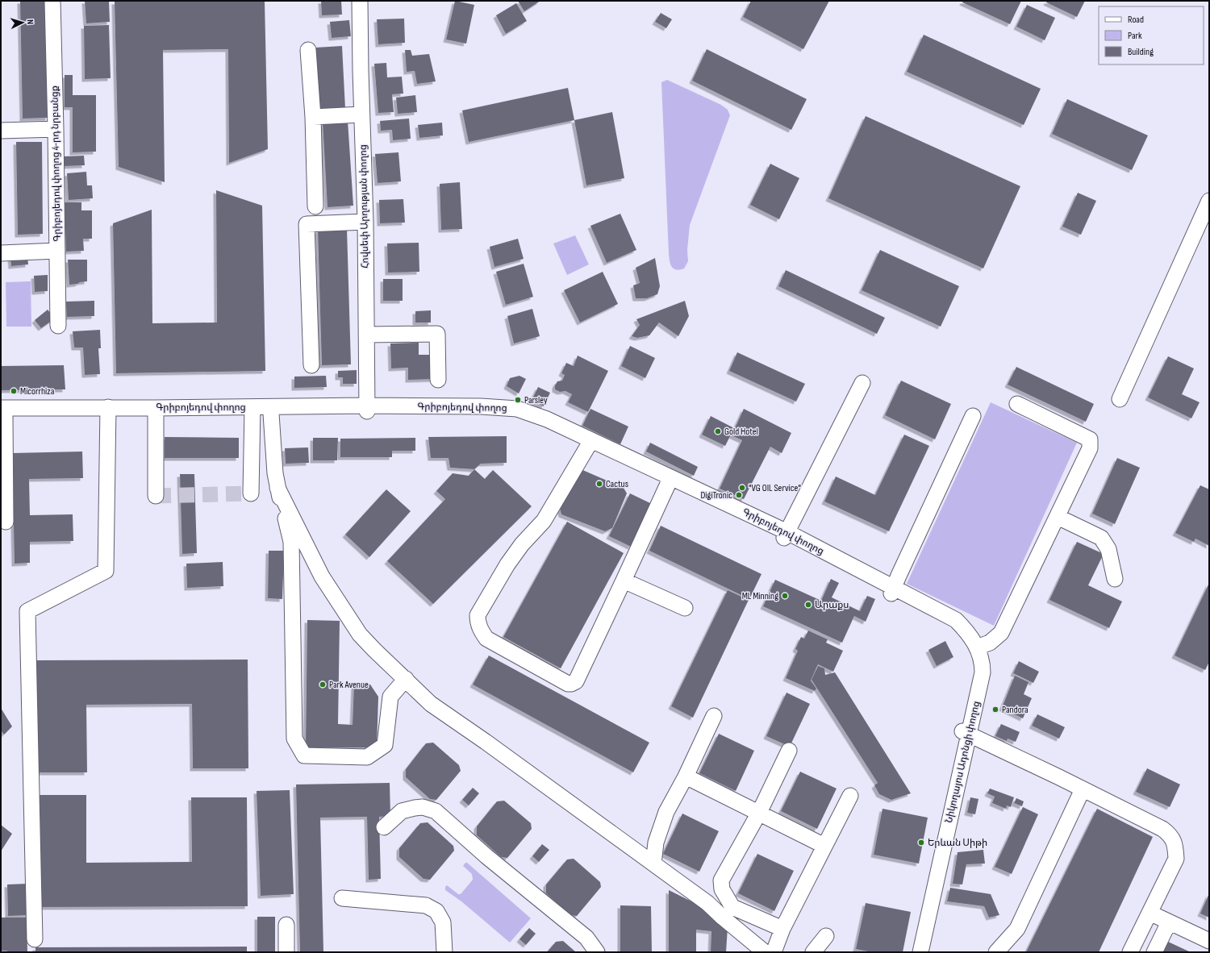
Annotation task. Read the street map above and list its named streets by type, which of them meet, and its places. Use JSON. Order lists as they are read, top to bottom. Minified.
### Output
{"streets":{"street":["Գրիբոյեդով փողոց 4-րդ նրբանցք","Հովսեփ Արղության փողոց","Գրիբոյեդով փողոց","Նիկողայոս Ադոնցի փողոց"]},"crossings":[["Հովսեփ Արղության փողոց","Գրիբոյեդով փողոց"],["Գրիբոյեդով փողոց","Նիկողայոս Ադոնցի փողոց"]],"places":["Micorrhiza","Parsley","Gold Hotel","Cactus","\"VG OIL Service\"","DigiTronic","ML Minning","Արաքս","Park Avenue","Pandora","Երևան Սիթի"],"legend":["Road","Park","Building"],"north":"right"}
